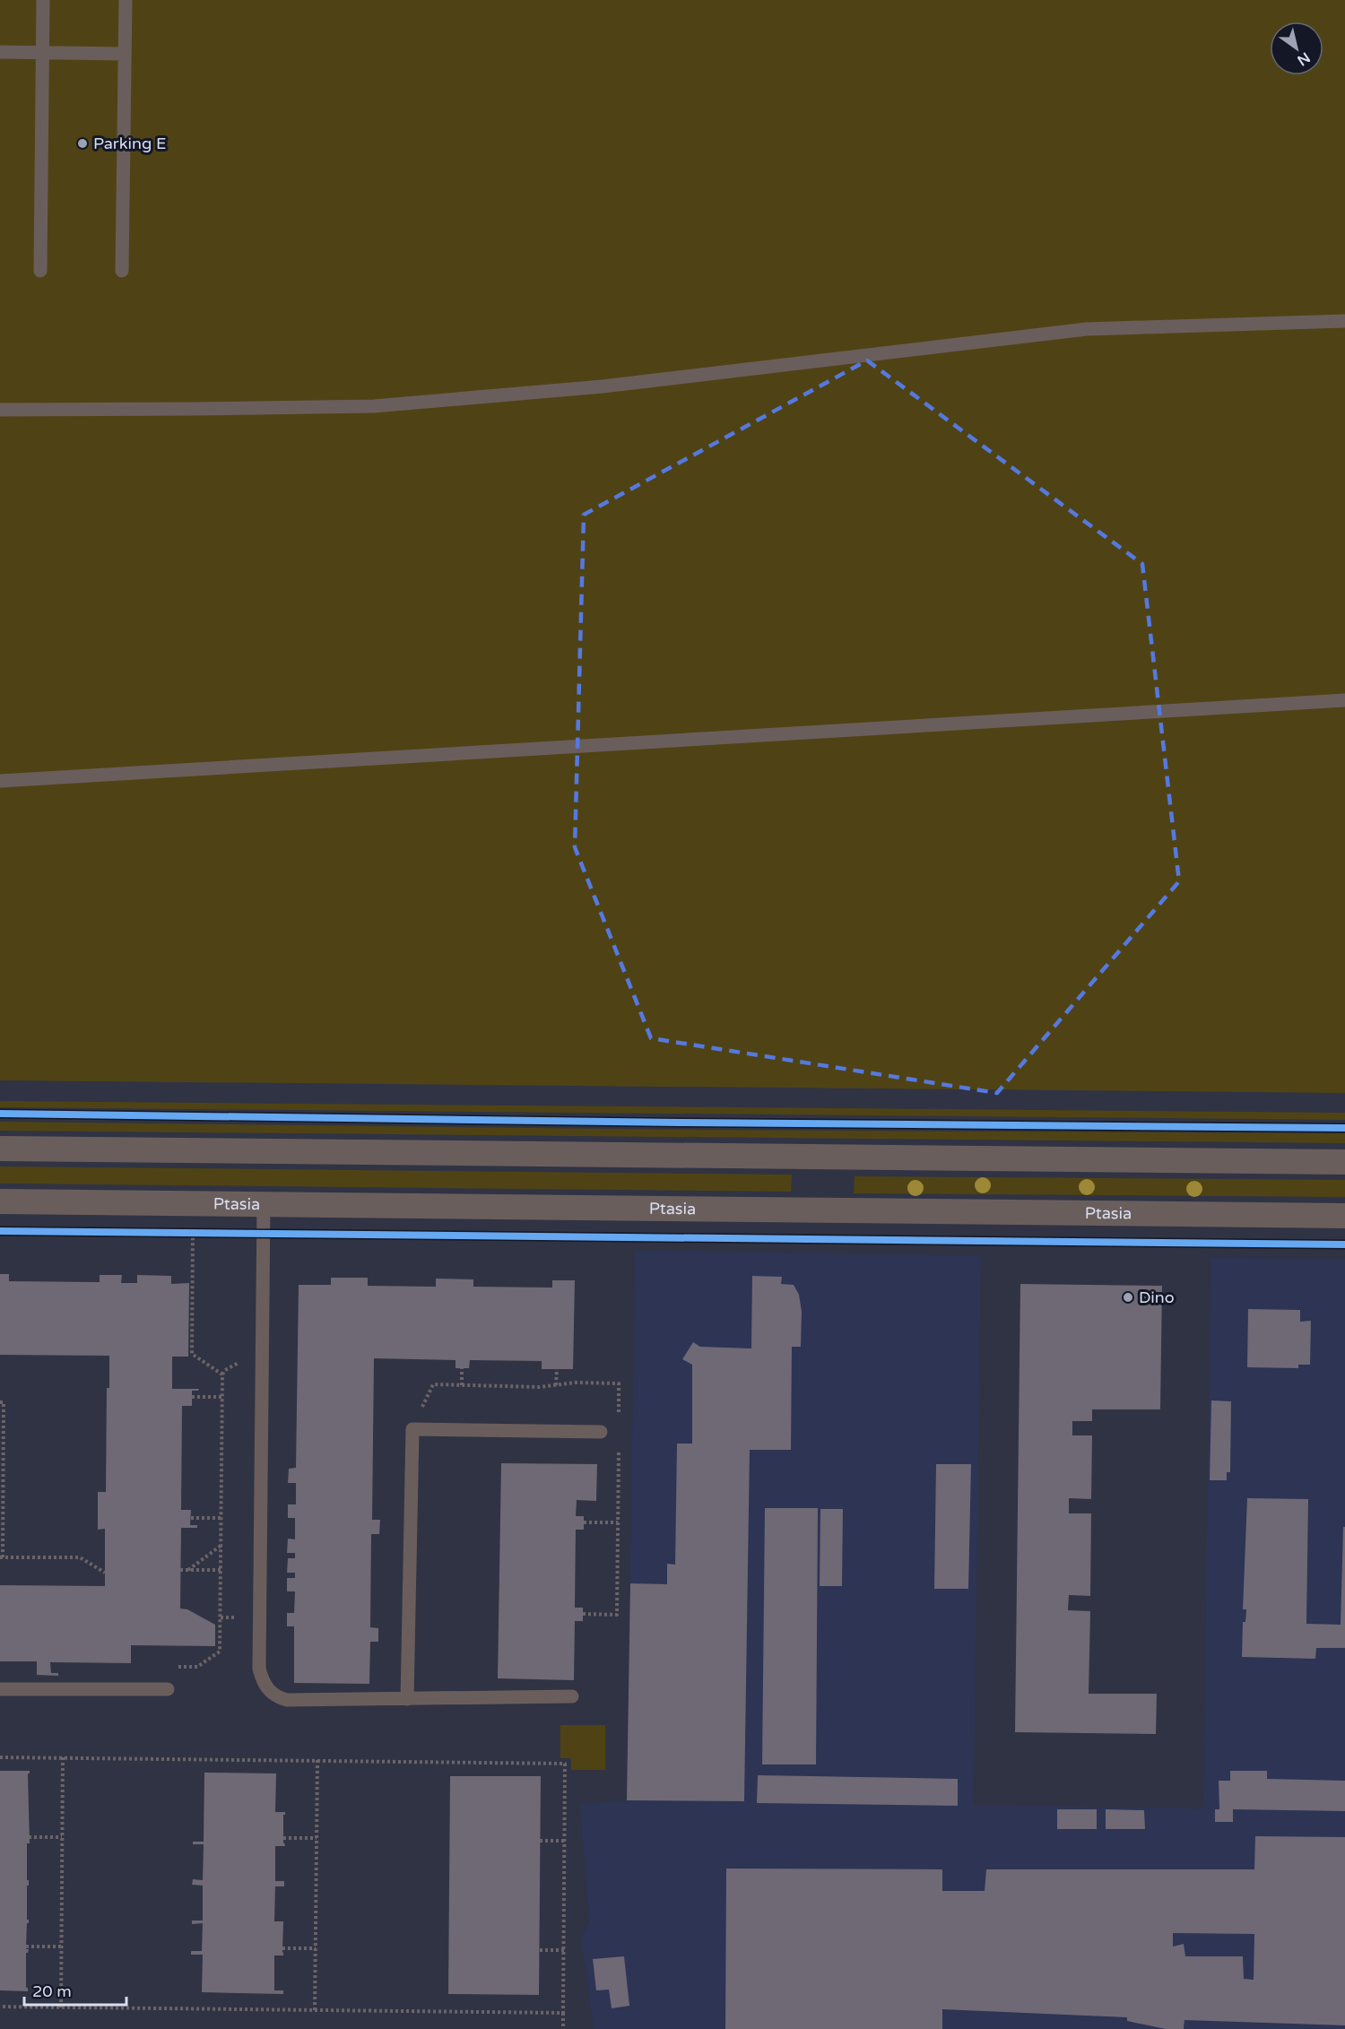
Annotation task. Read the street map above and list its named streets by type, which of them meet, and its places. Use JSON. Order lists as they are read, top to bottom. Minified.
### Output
{"streets":{"street":["Ptasia"]},"places":["Parking E","Dino"],"scale_bar":"20 m","north":"bottom right"}
